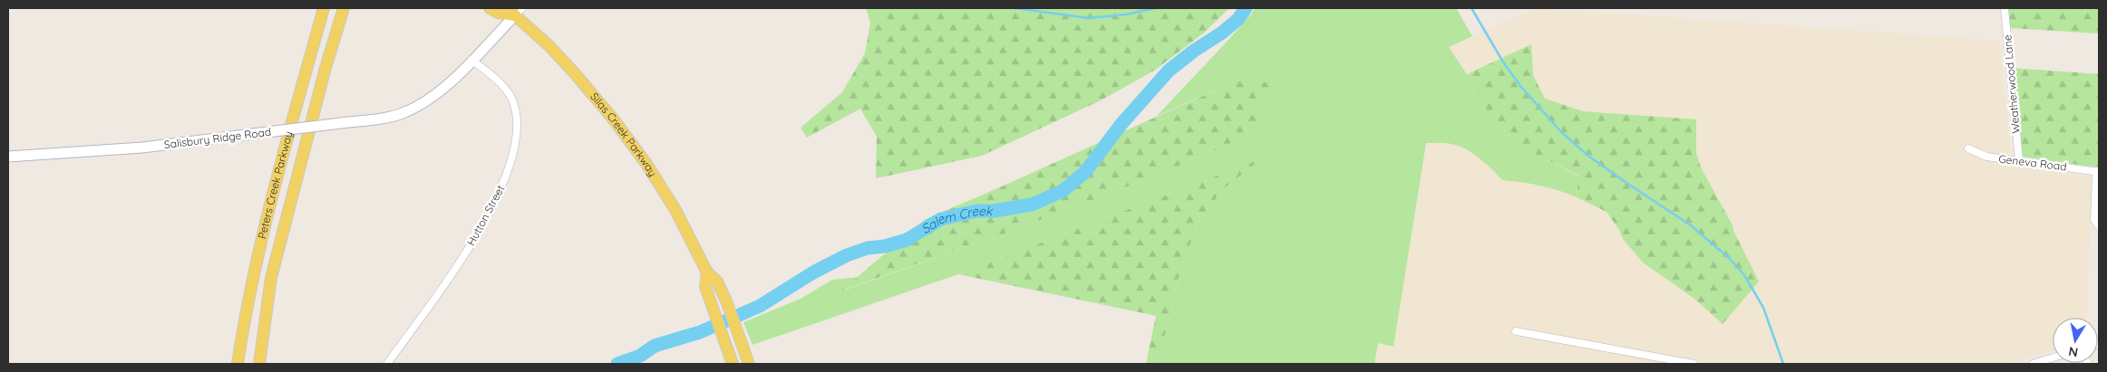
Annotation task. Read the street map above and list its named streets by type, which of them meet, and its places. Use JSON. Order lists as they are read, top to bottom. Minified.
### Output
{"streets":{"main road":["Silas Creek Parkway","Peters Creek Parkway"],"street":["Weatherwood Lane","Salisbury Ridge Road","Geneva Road","Hutton Street"]},"crossings":[["Weatherwood Lane","Geneva Road"],["Silas Creek Parkway","Salisbury Ridge Road"],["Salisbury Ridge Road","Hutton Street"]],"water":["Salem Creek"],"north":"bottom"}
